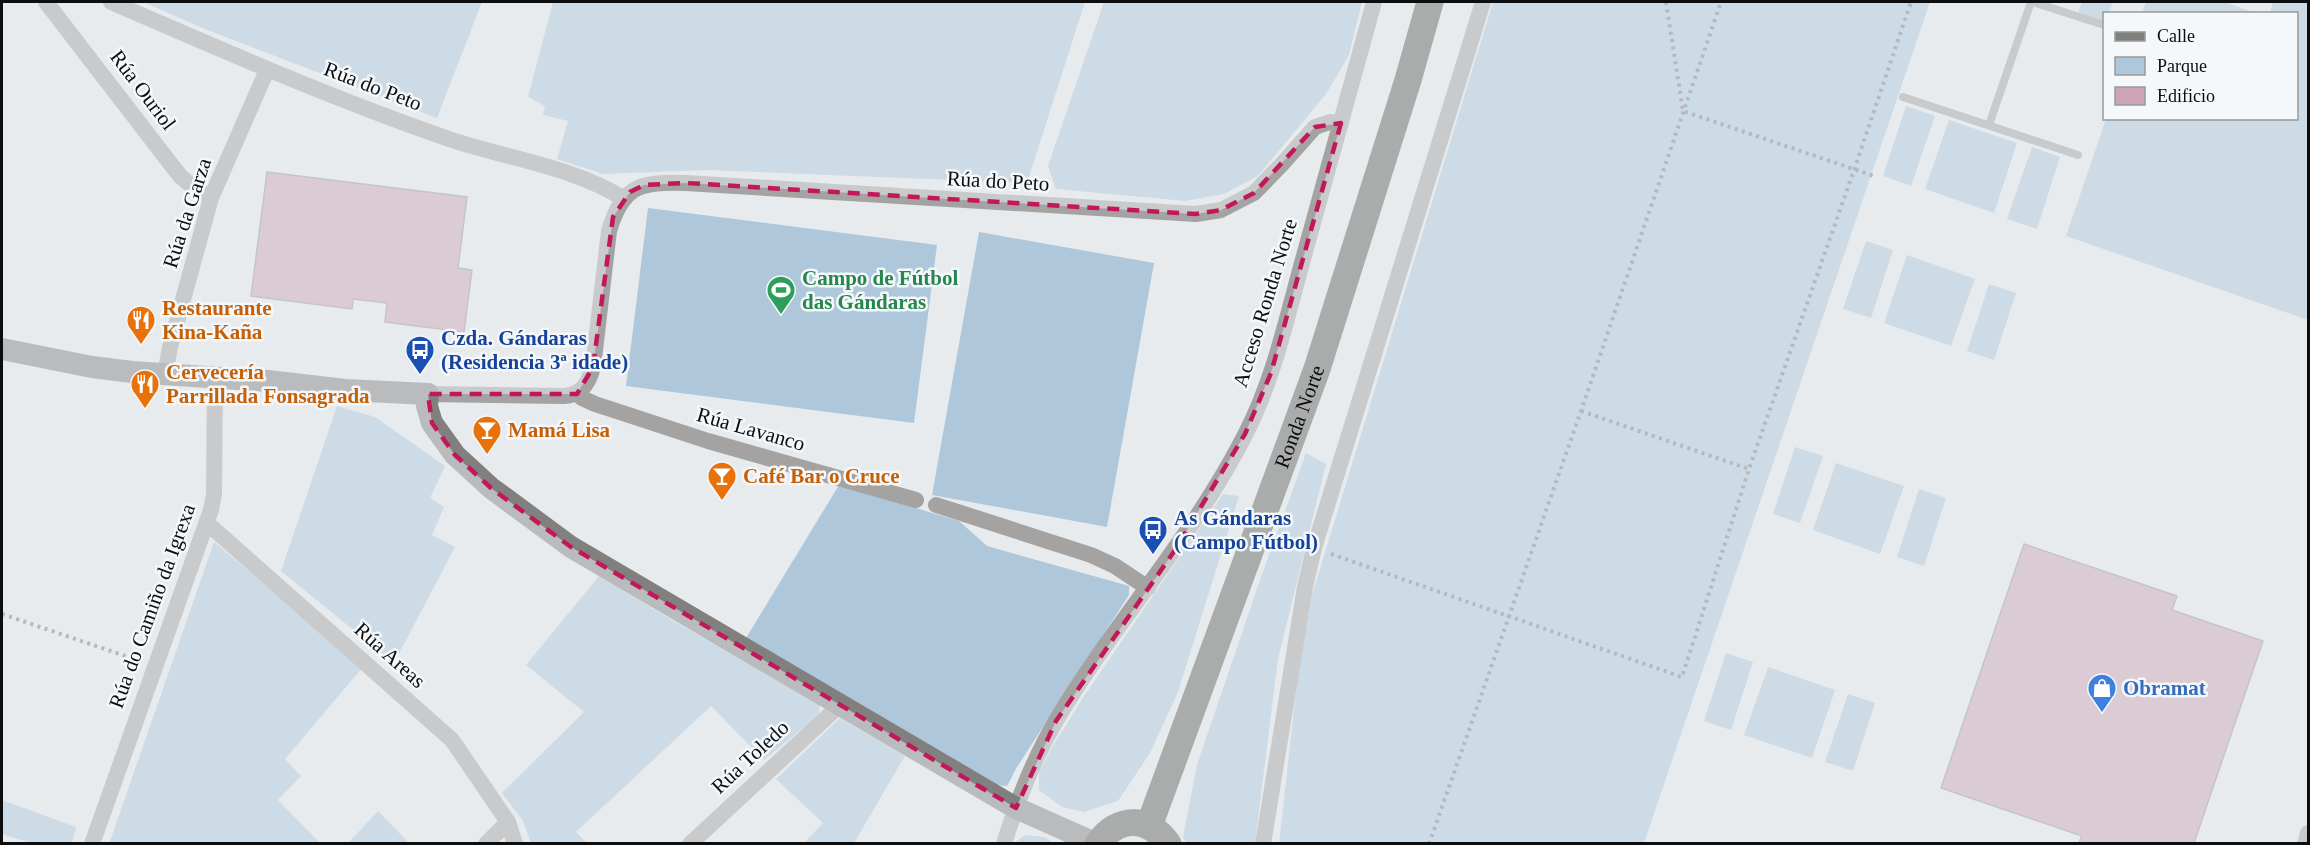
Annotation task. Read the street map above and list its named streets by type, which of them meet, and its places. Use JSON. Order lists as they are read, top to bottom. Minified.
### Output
{"streets":{"highway":["Ronda Norte"],"street":["Rúa do Peto","Rúa Ouriol","Rúa da Garza","Acceso Ronda Norte","Rúa Lavanco","Rúa do Camiño da Igrexa","Rúa Areas","Rúa Toledo"]},"crossings":[["Rúa do Peto","Rúa da Garza"],["Rúa do Peto","Acceso Ronda Norte"],["Rúa Ouriol","Rúa da Garza"],["Rúa do Camiño da Igrexa","Rúa Areas"]],"places":{"sports":["Campo de Fútbol das Gándaras"],"restaurant":["Restaurante Kina-Kaña","Cervecería Parrillada Fonsagrada"],"bus stop":["Czda. Gándaras (Residencia 3ª idade)","As Gándaras (Campo Fútbol)"],"bar":["Mamá Lisa","Café Bar o Cruce"],"shop":["Obramat"]},"legend":["Calle","Parque","Edificio"]}
